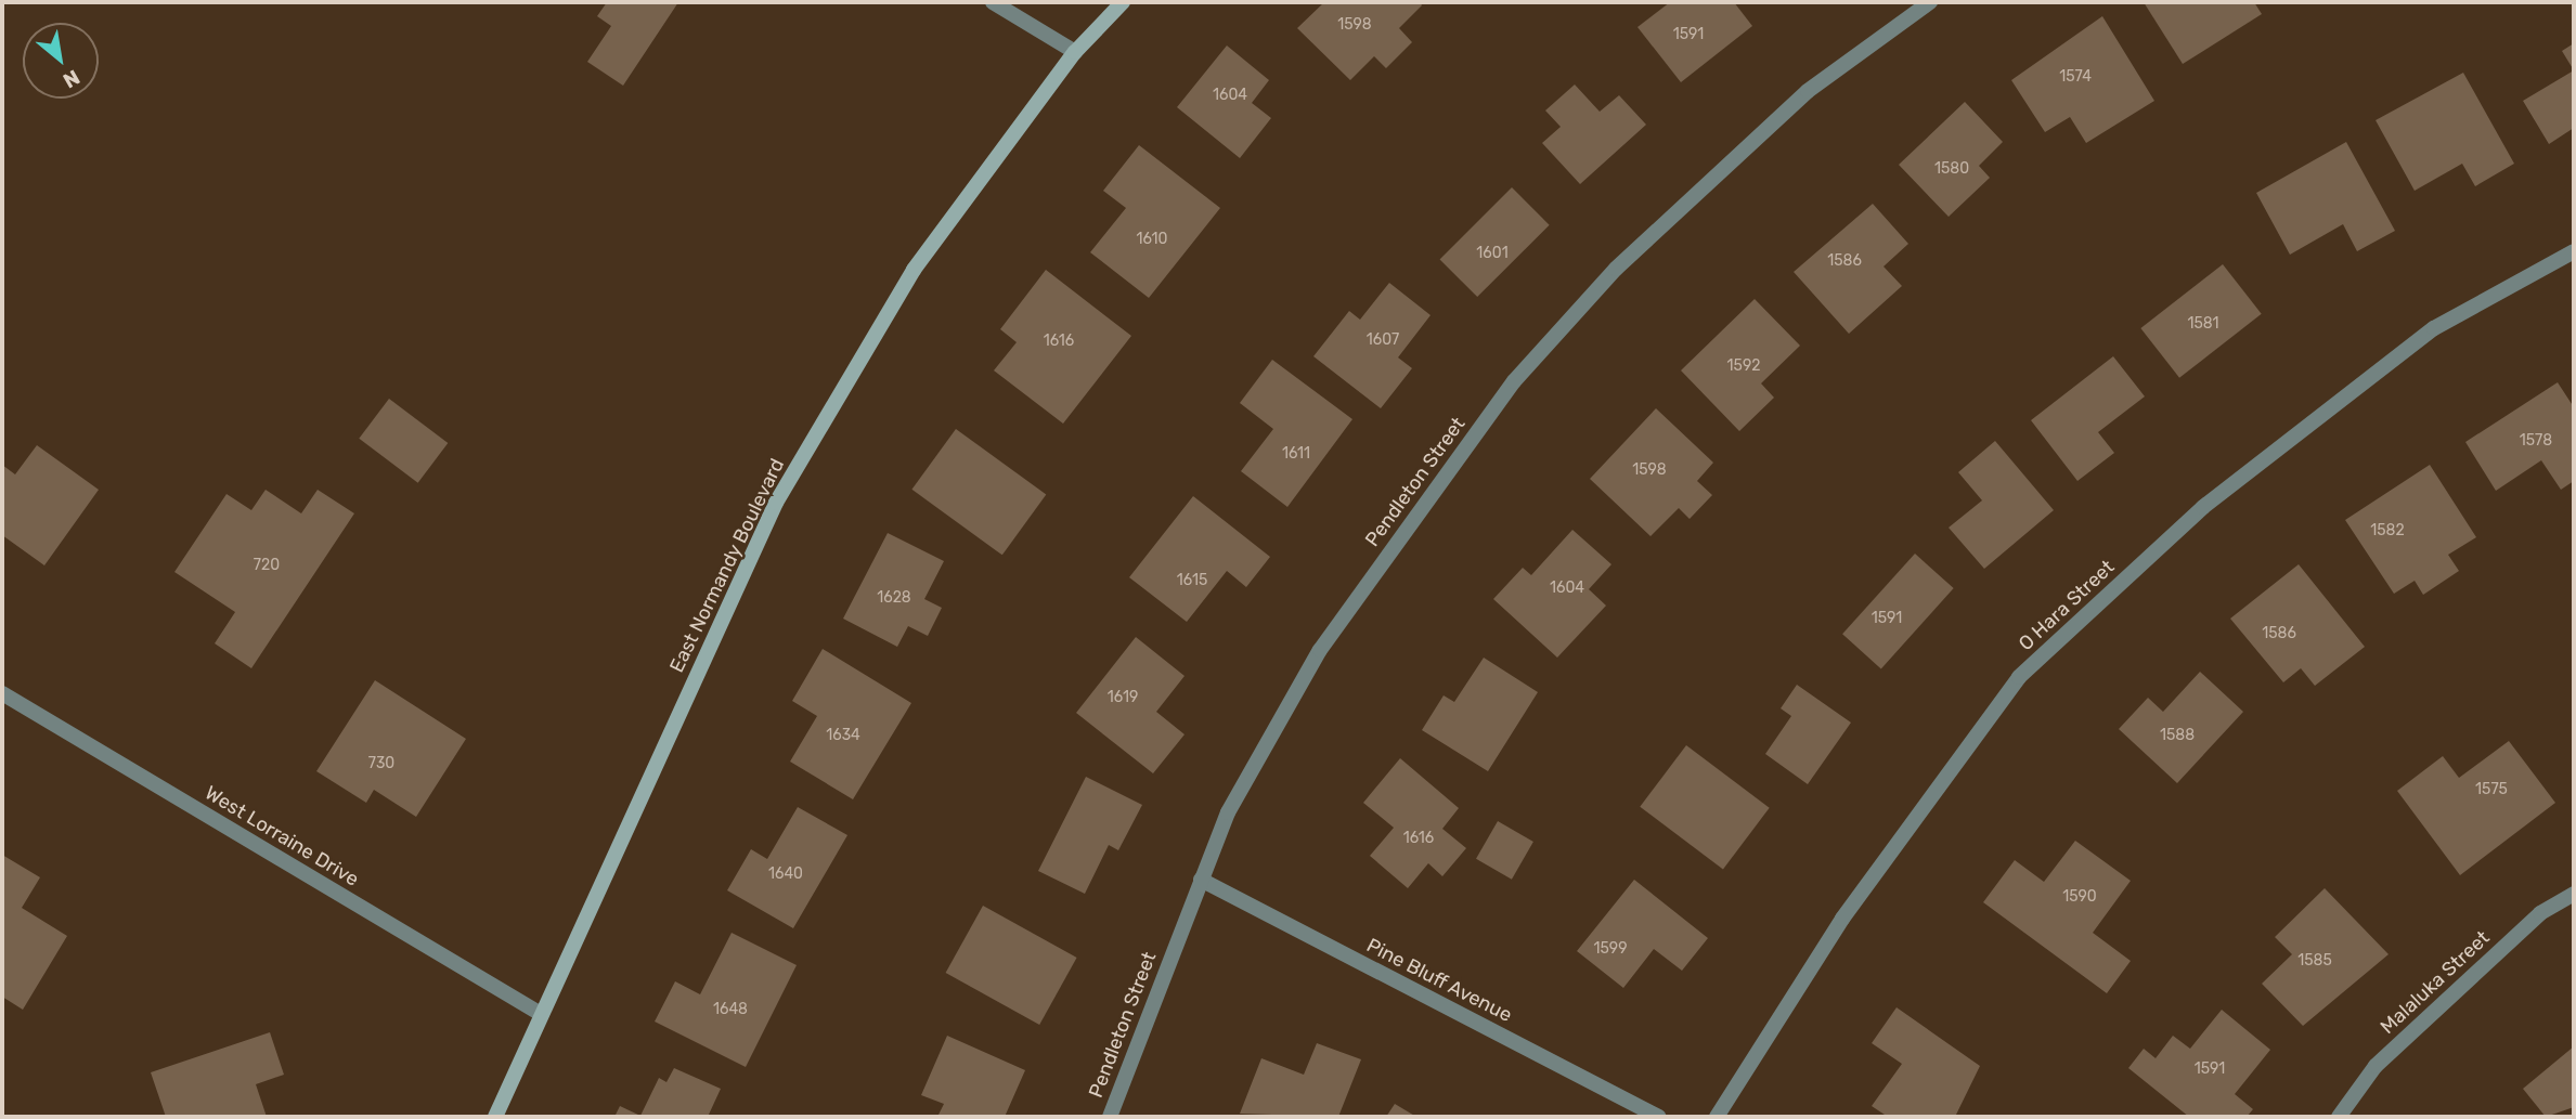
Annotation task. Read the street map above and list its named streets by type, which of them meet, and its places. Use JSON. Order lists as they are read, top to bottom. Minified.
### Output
{"streets":{"street":["Pendleton Street","East Normandy Boulevard","O Hara Street","West Lorraine Drive","Pine Bluff Avenue","Malaluka Street"]},"crossings":[["Pendleton Street","Pine Bluff Avenue"],["East Normandy Boulevard","West Lorraine Drive"]],"house_numbers":["1598","1591","1574","1604","1580","1610","1601","1586","1581","1607","1616","1592","1578","1611","1598","1582","720","1615","1604","1628","1591","1586","1619","1634","1588","730","1575","1616","1640","1590","1599","1585","1648","1591"],"north":"bottom right"}
